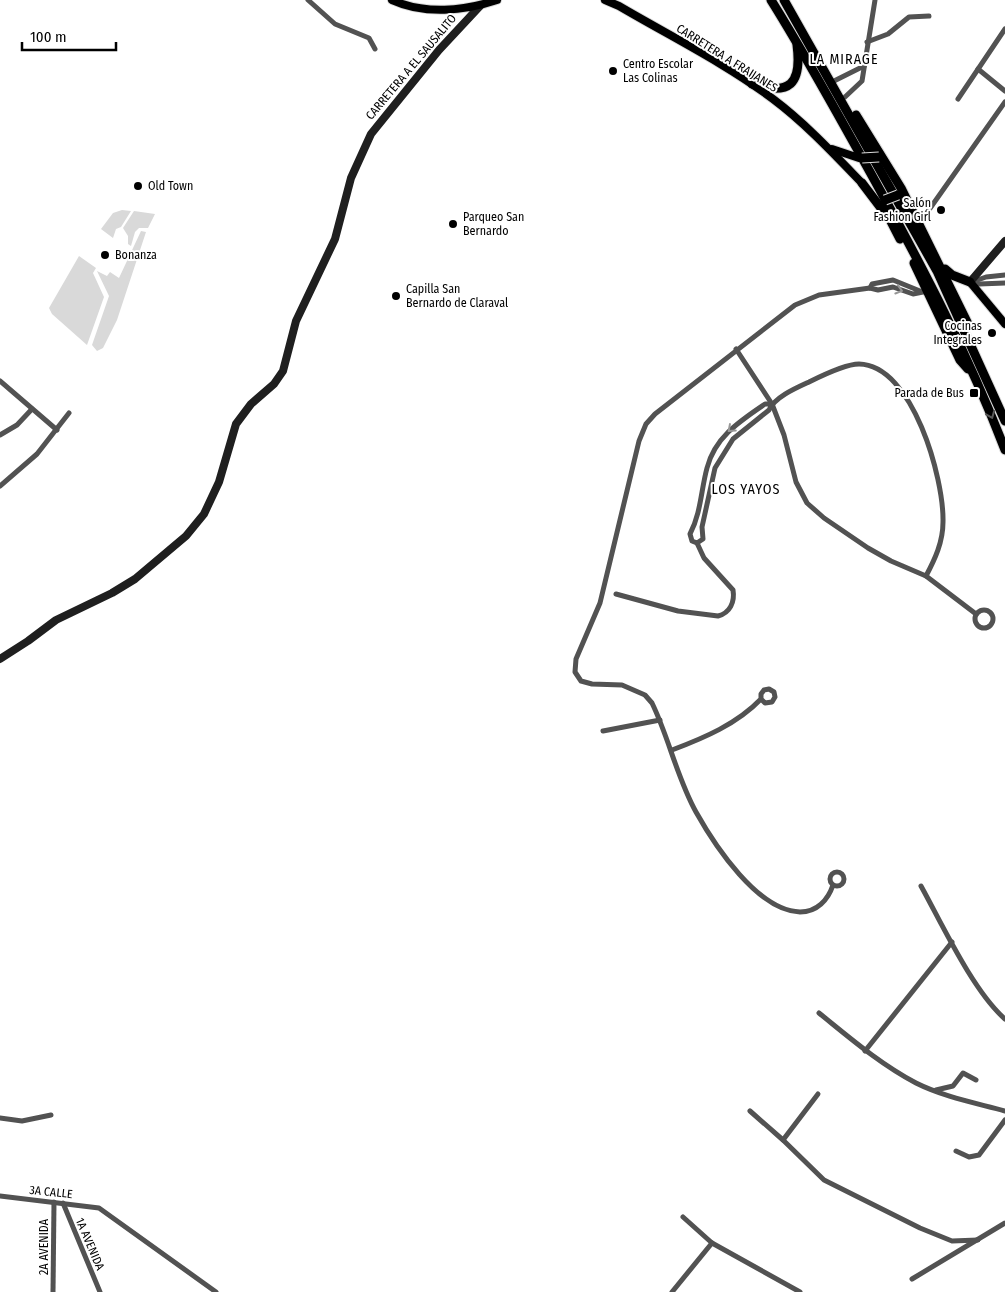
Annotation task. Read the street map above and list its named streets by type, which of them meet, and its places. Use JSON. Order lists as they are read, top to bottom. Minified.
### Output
{"streets":{"main road":["CARRETERA A FRAIJANES"],"street":["CARRETERA A EL SAUSALITO","3A CALLE","1A AVENIDA","2A AVENIDA"]},"crossings":[["3A CALLE","1A AVENIDA"],["3A CALLE","2A AVENIDA"]],"districts":["LA MIRAGE","LOS YAYOS"],"places":{"other":["Centro Escolar Las Colinas","Old Town","Salón Fashion Girl","Parqueo San Bernardo","Bonanza","Capilla San Bernardo de Claraval","Cocinas Integrales"],"transit":["Parada de Bus"]},"scale_bar":"100 m"}
